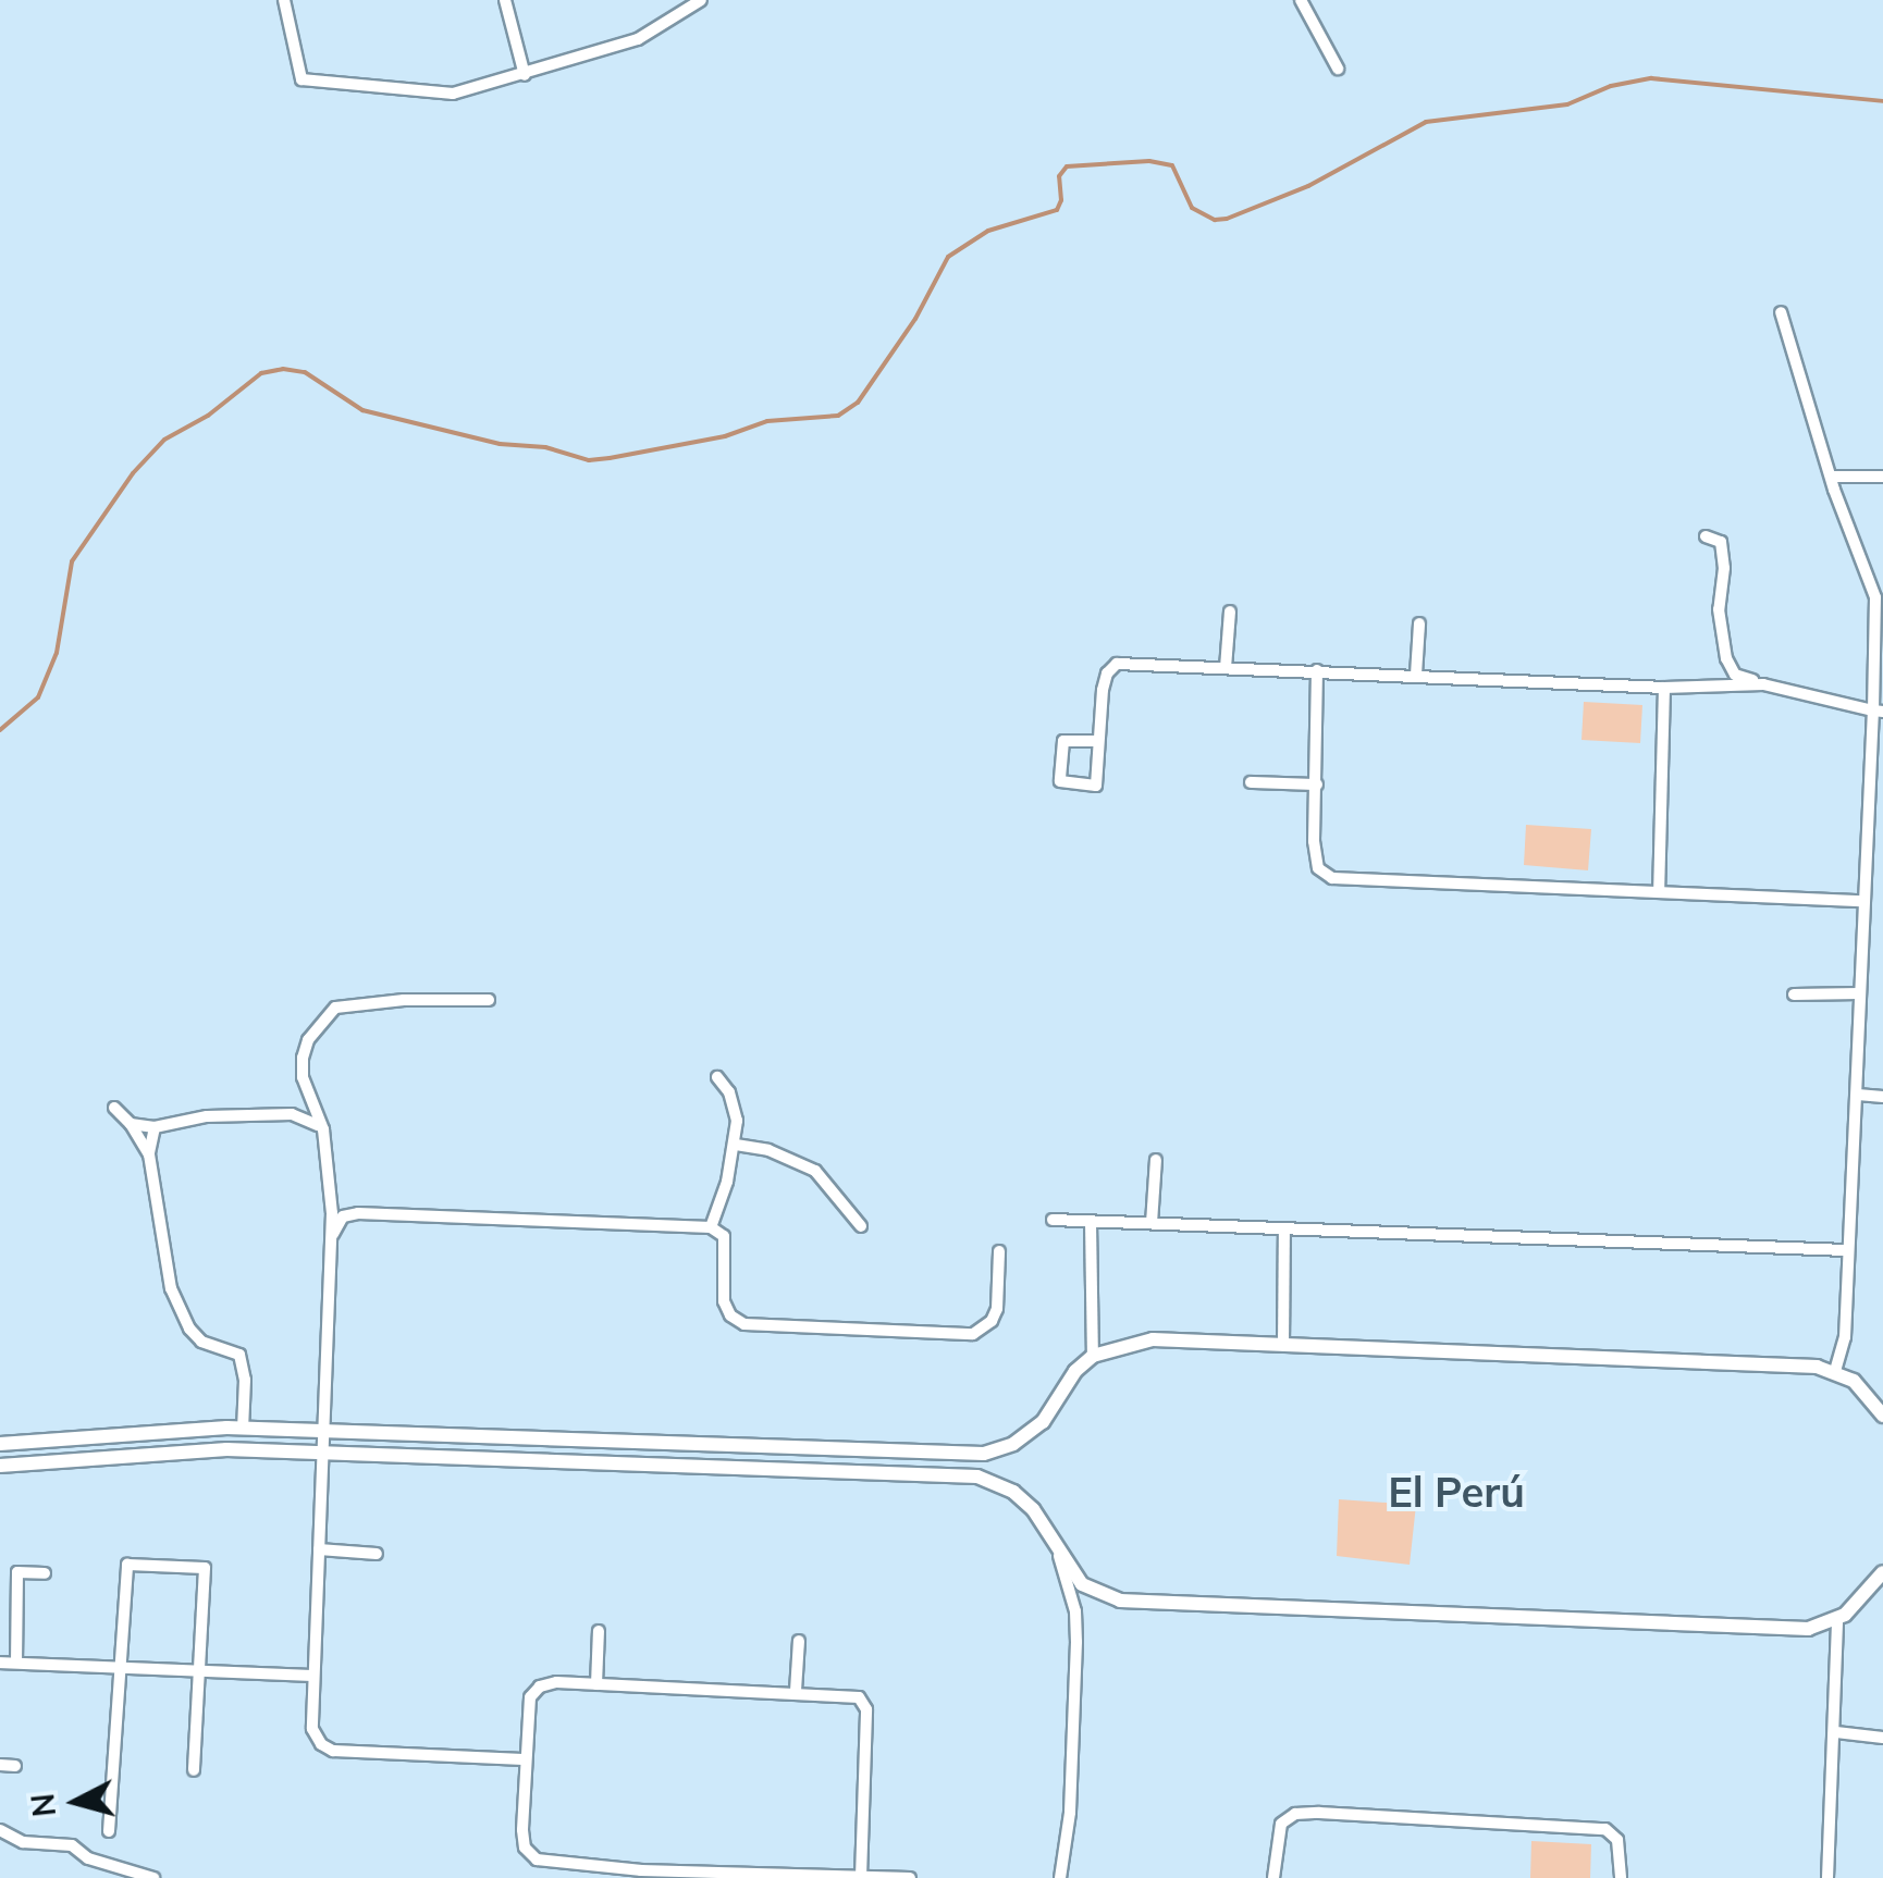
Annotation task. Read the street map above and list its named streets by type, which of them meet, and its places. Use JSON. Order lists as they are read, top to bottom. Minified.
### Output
{"districts":["El Perú"],"north":"left"}
